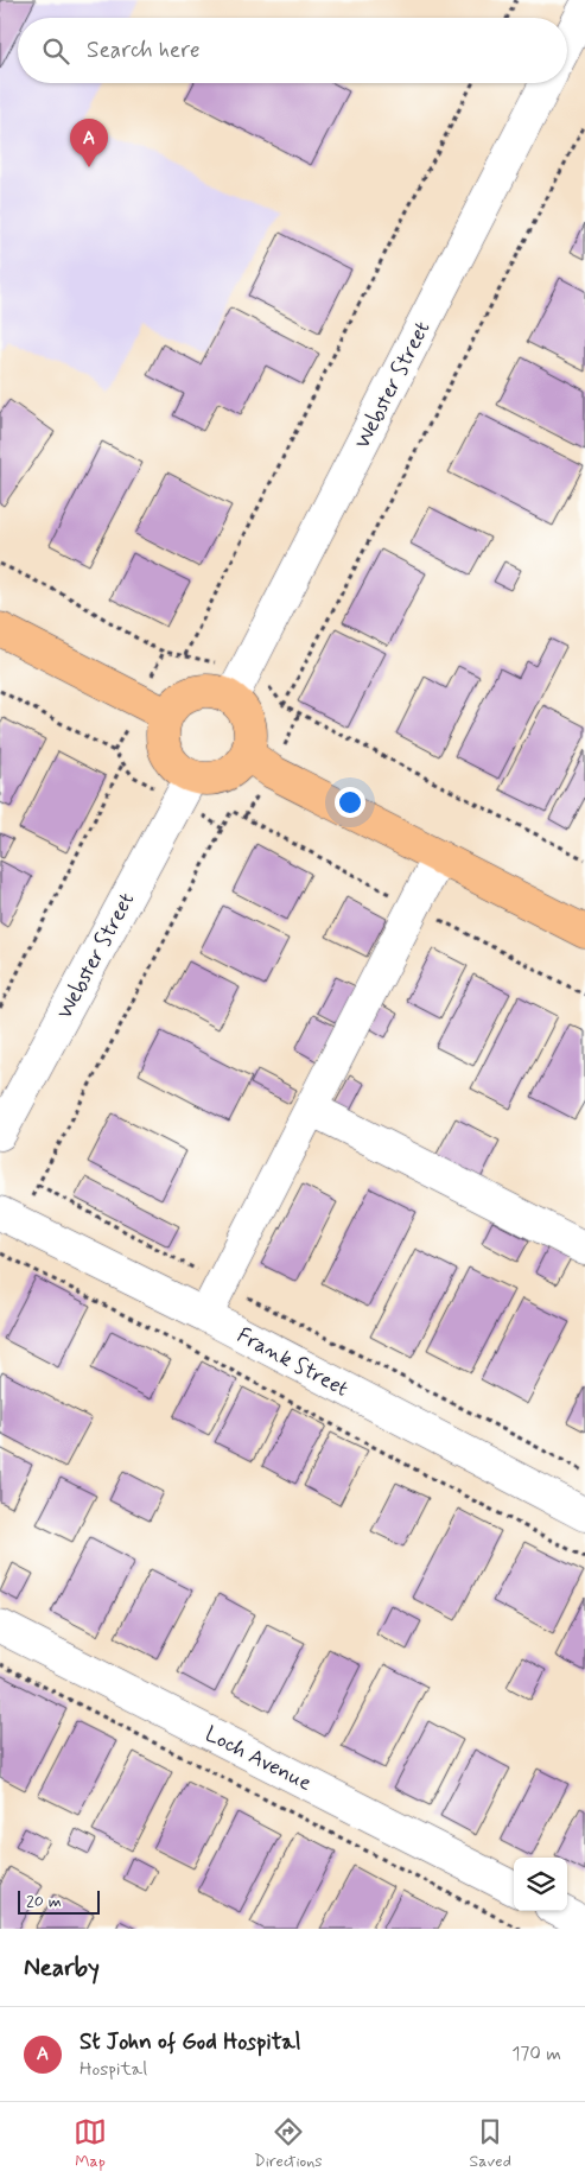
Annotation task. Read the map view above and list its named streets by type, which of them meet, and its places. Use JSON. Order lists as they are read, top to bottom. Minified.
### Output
{"streets":{"street":["Webster Street","Frank Street","Loch Avenue"]},"scale_bar":"20 m","page":{"search":"Search here","pins":"A","scale":"20 m","heading":"Nearby","list":[{"mark":"A","name":"St John of God Hospital","note":"Hospital","value":"170 m"}],"nav":["Map","Directions","Saved"]}}
